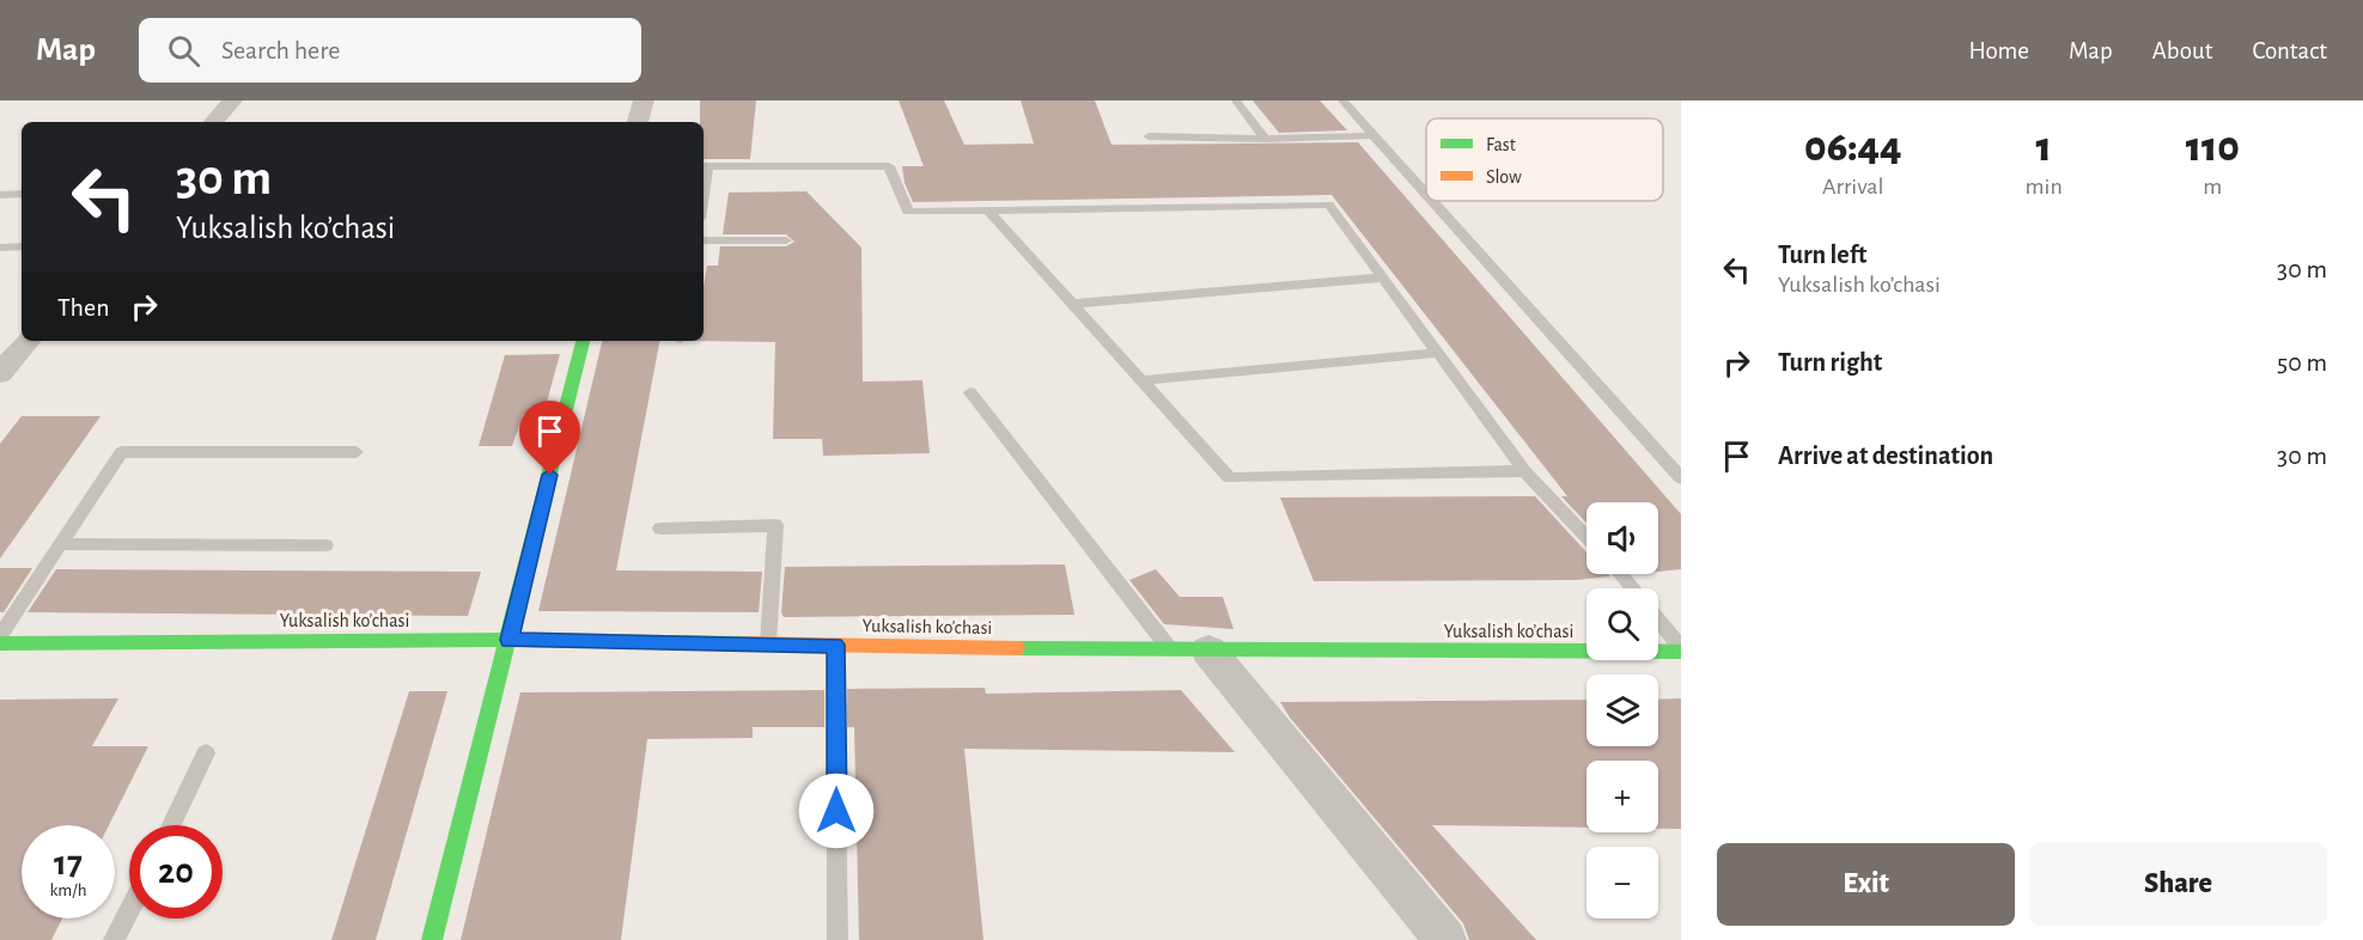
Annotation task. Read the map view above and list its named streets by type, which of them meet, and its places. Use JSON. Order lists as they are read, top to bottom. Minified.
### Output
{"streets":{"street":["Yuksalish ko’chasi"]},"legend":["Fast","Slow"],"page":{"header":"Map","search":"Search here","nav":["Home","Map","About","Contact"],"eta":["06:44","Arrival","1","min","110","m"],"turn":["30 m","Yuksalish ko’chasi"],"list":[{"name":"Turn left","note":"Yuksalish ko’chasi","value":"30 m"},{"name":"Turn right","value":"50 m"},{"name":"Arrive at destination","value":"30 m"}],"then":"Then","map_buttons":["+","−"],"speed":"17 km/h","limit":"20","buttons":["Exit","Share"]}}
